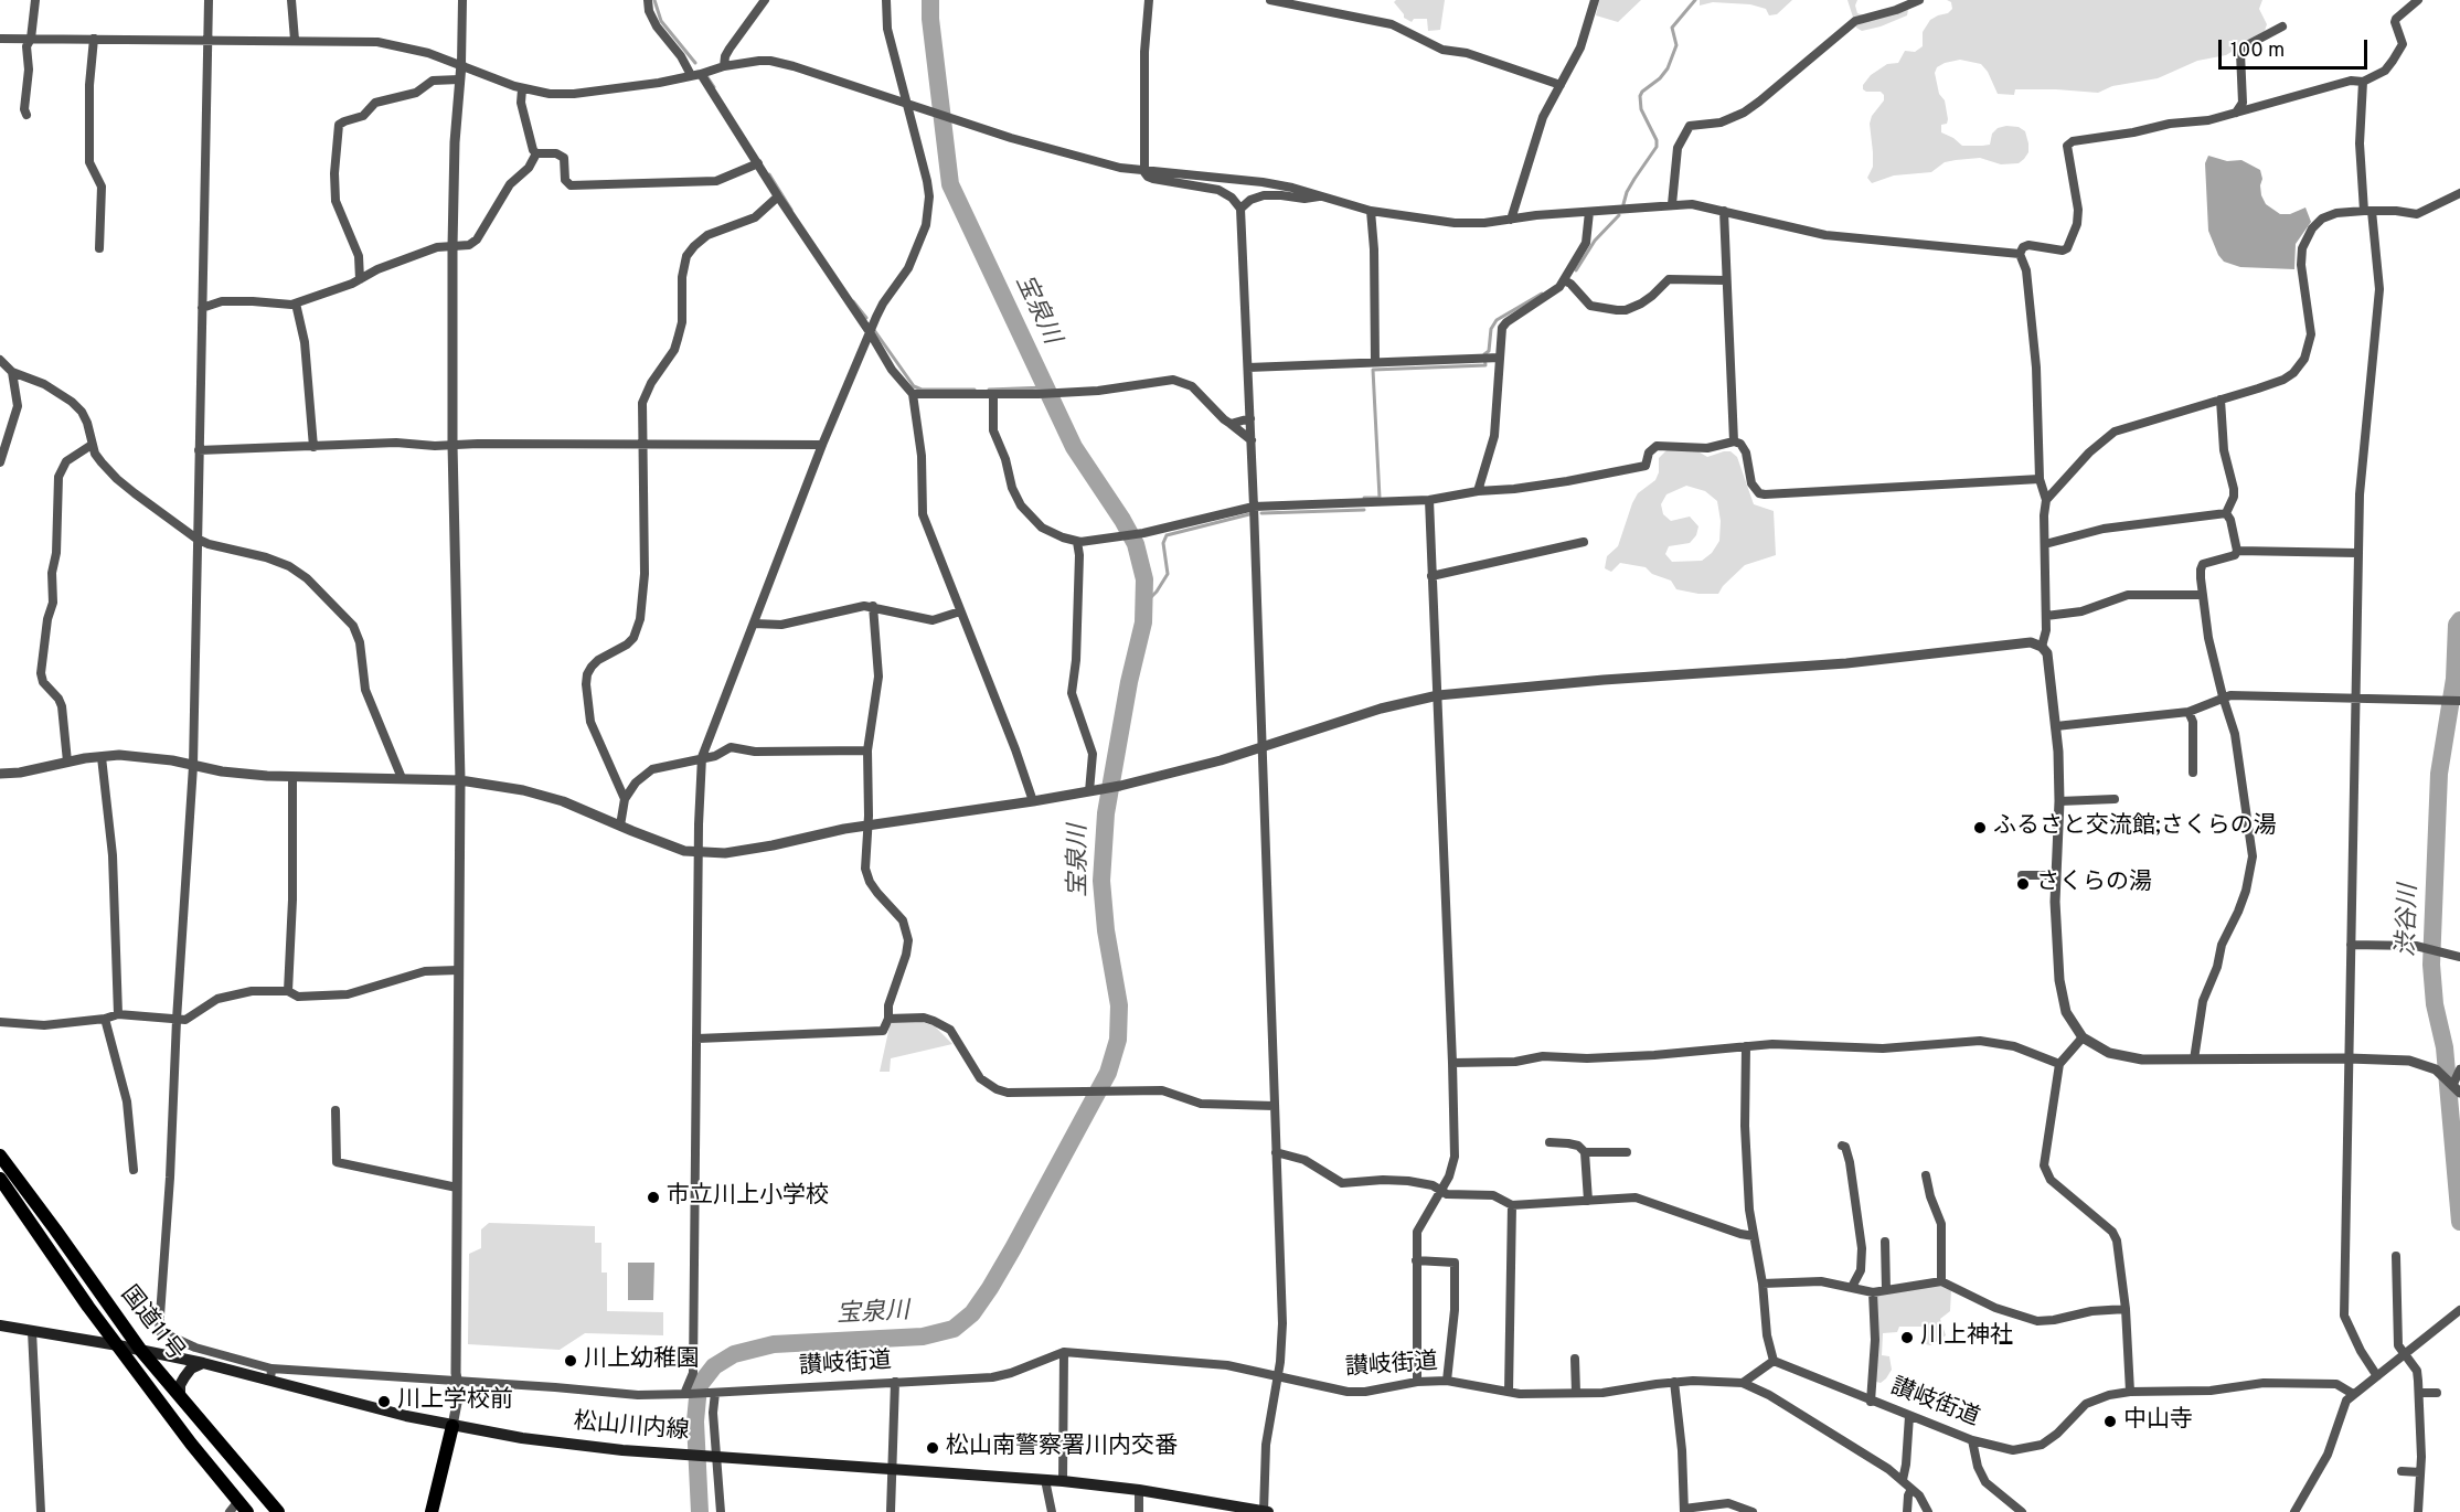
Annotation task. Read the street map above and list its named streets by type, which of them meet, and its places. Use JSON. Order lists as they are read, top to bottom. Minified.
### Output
{"streets":{"main road":["国道11号","松山川内線"],"street":["讃岐街道"]},"crossings":[["国道11号","松山川内線"],["讃岐街道","松山川内線"]],"water":["宝泉川","渋谷川"],"places":["ふるさと交流館;さくらの湯","さくらの湯","市立川上小学校","川上神社","川上幼稚園","川上学校前","中山寺","松山南警察署川内交番"],"scale_bar":"100 m"}
